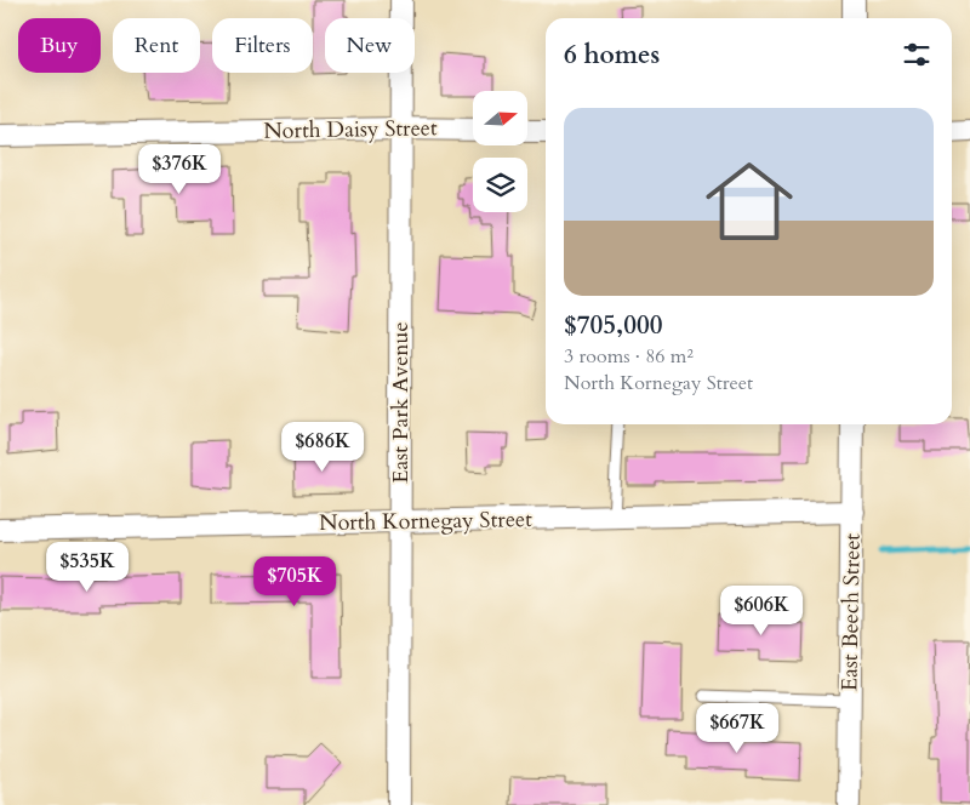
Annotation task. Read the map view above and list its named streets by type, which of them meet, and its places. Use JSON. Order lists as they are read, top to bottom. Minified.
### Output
{"streets":{"street":["North Daisy Street","East Park Avenue","North Kornegay Street","East Beech Street"]},"crossings":[["North Daisy Street","East Park Avenue"],["East Park Avenue","North Kornegay Street"],["North Kornegay Street","East Beech Street"]],"north":"right","page":{"chip":["Buy","Rent","Filters","New"],"heading":"6 homes","list":[{"name":"$705,000","note":"3 rooms · 86 m² · North Kornegay Street"}],"price":["$376K","$686K","$535K","$705K","$606K","$667K"]}}
